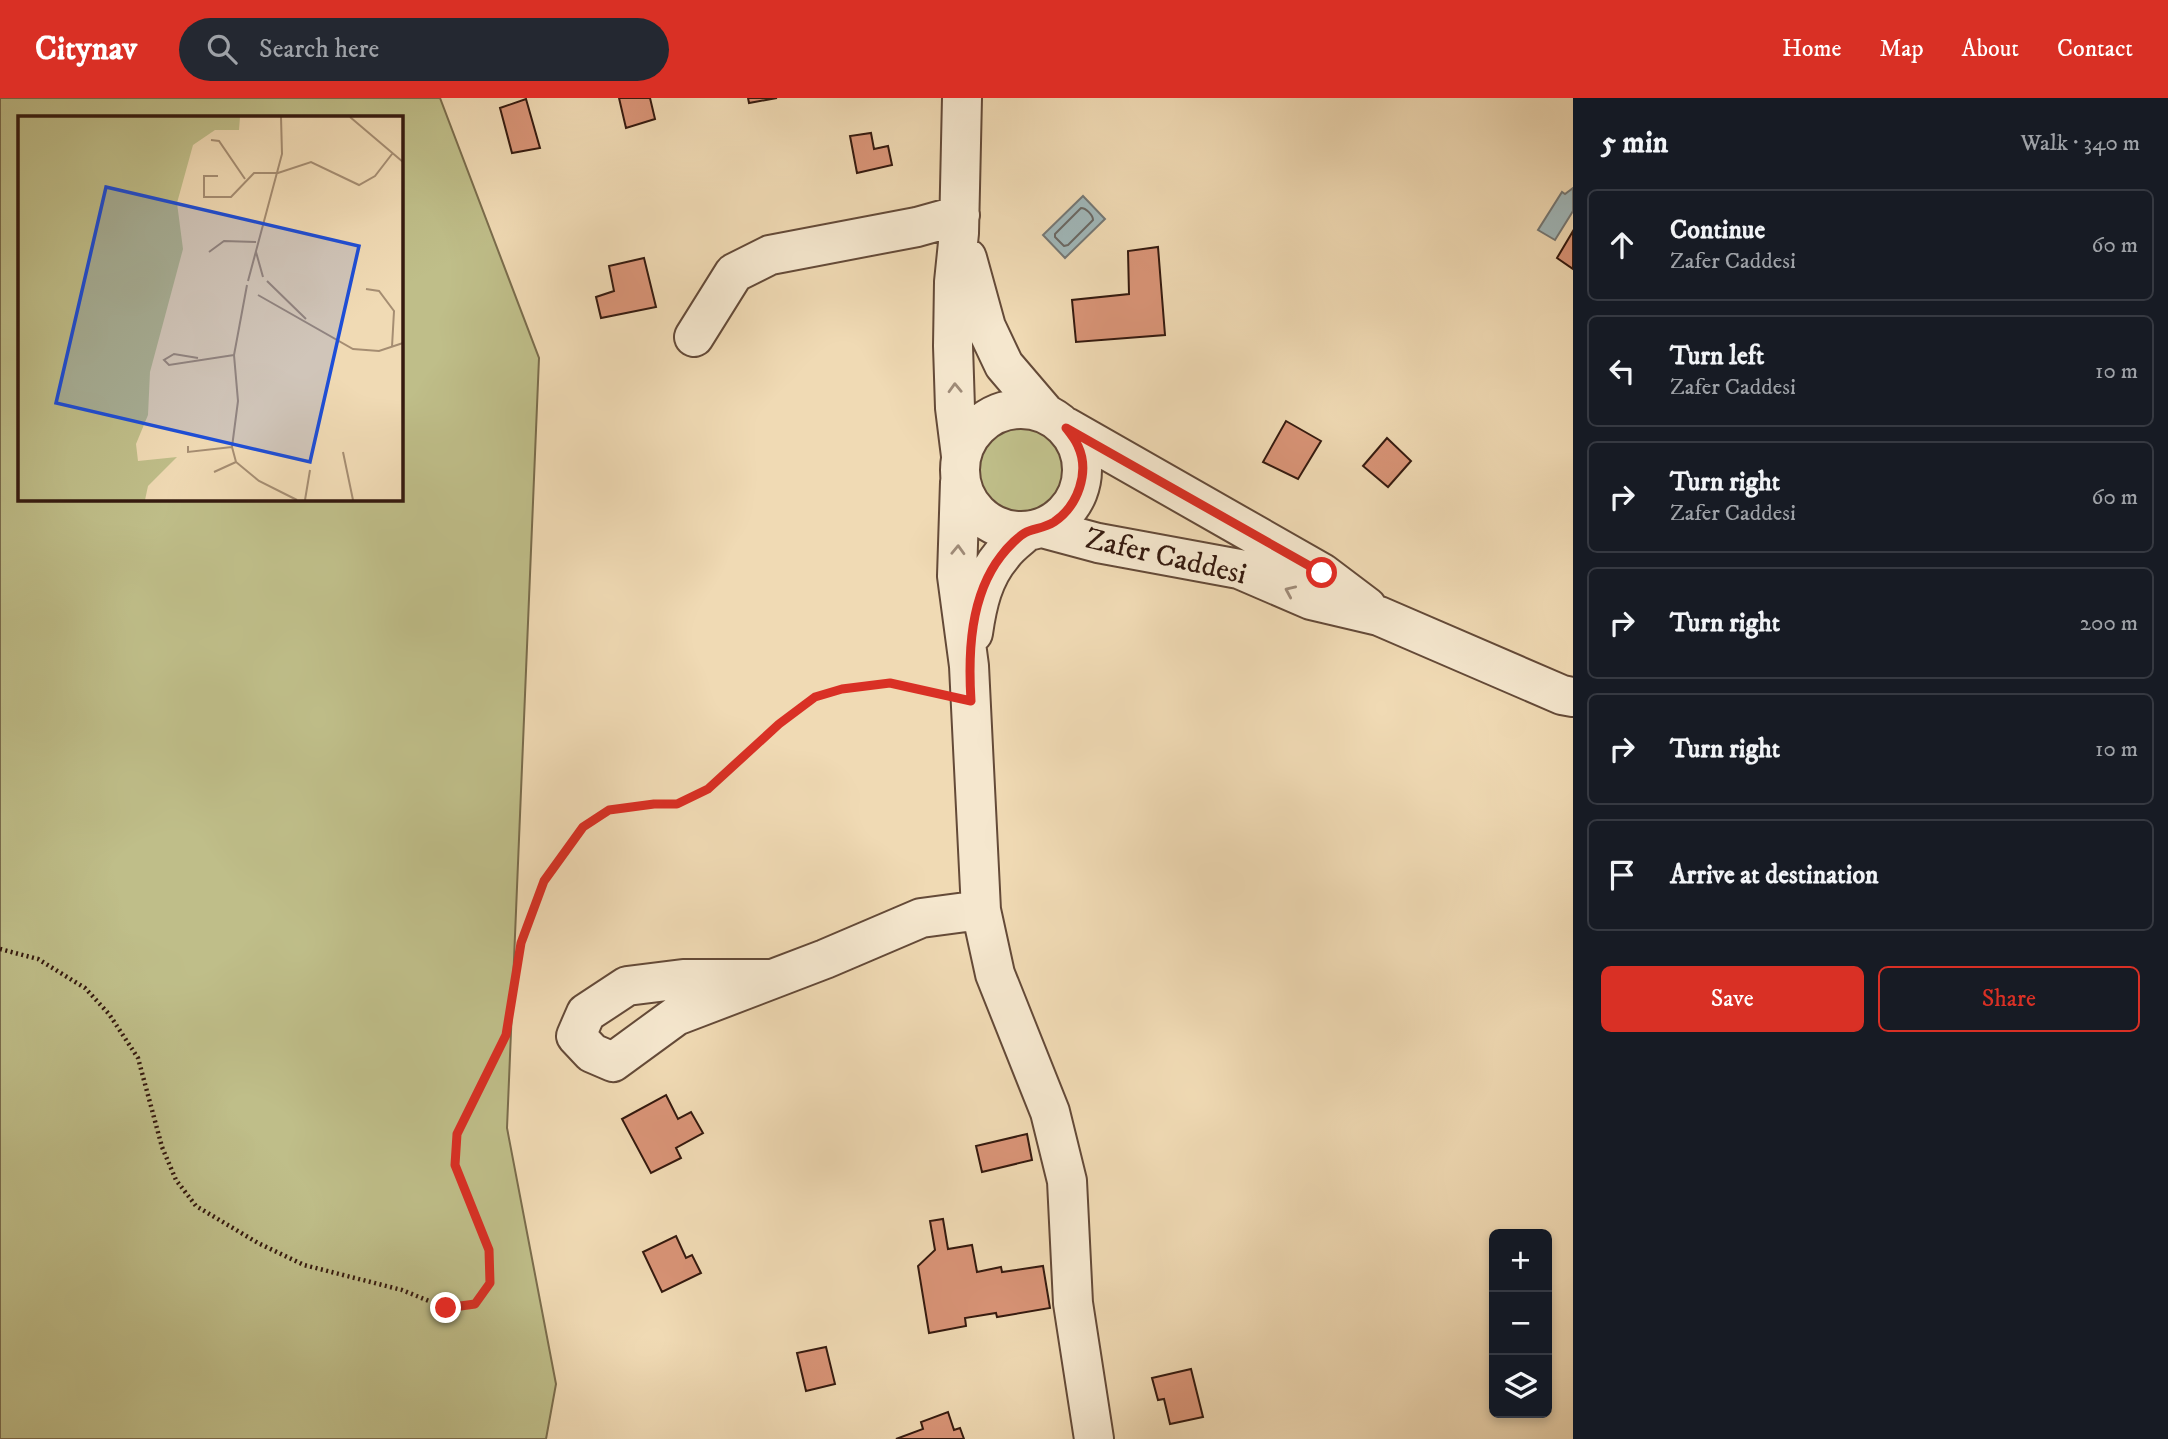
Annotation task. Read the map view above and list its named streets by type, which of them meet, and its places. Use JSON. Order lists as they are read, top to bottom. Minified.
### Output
{"streets":{"street":["Zafer Caddesi"]},"page":{"header":"Citynav","search":"Search here","nav":["Home","Map","About","Contact"],"heading":["5 min","Walk · 340 m"],"list":[["Continue","Zafer Caddesi","60 m"],["Turn left","Zafer Caddesi","10 m"],["Turn right","Zafer Caddesi","60 m"],["Turn right","200 m"],["Turn right","10 m"],"Arrive at destination"],"buttons":["Save","Share"],"map_buttons":["+","−"]}}
